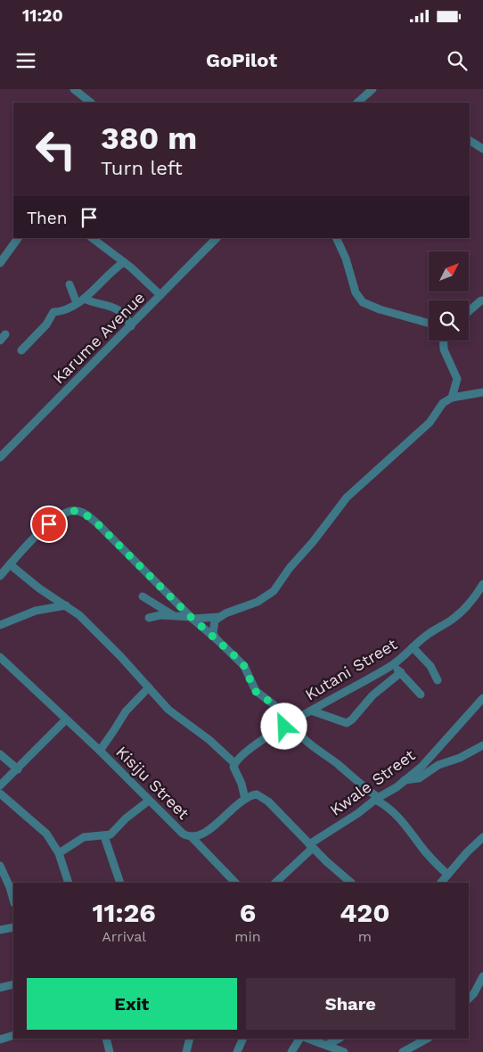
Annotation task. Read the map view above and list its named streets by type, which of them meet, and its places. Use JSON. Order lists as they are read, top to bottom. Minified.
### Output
{"streets":{"street":["Karume Avenue","Kutani Street","Kisiju Street","Kwale Street"]},"north":"top right","page":{"status":"11:20","header":"GoPilot","turn":["380 m","Turn left"],"then":"Then","eta":["11:26","Arrival","6","min","420","m"],"buttons":["Exit","Share"]}}
